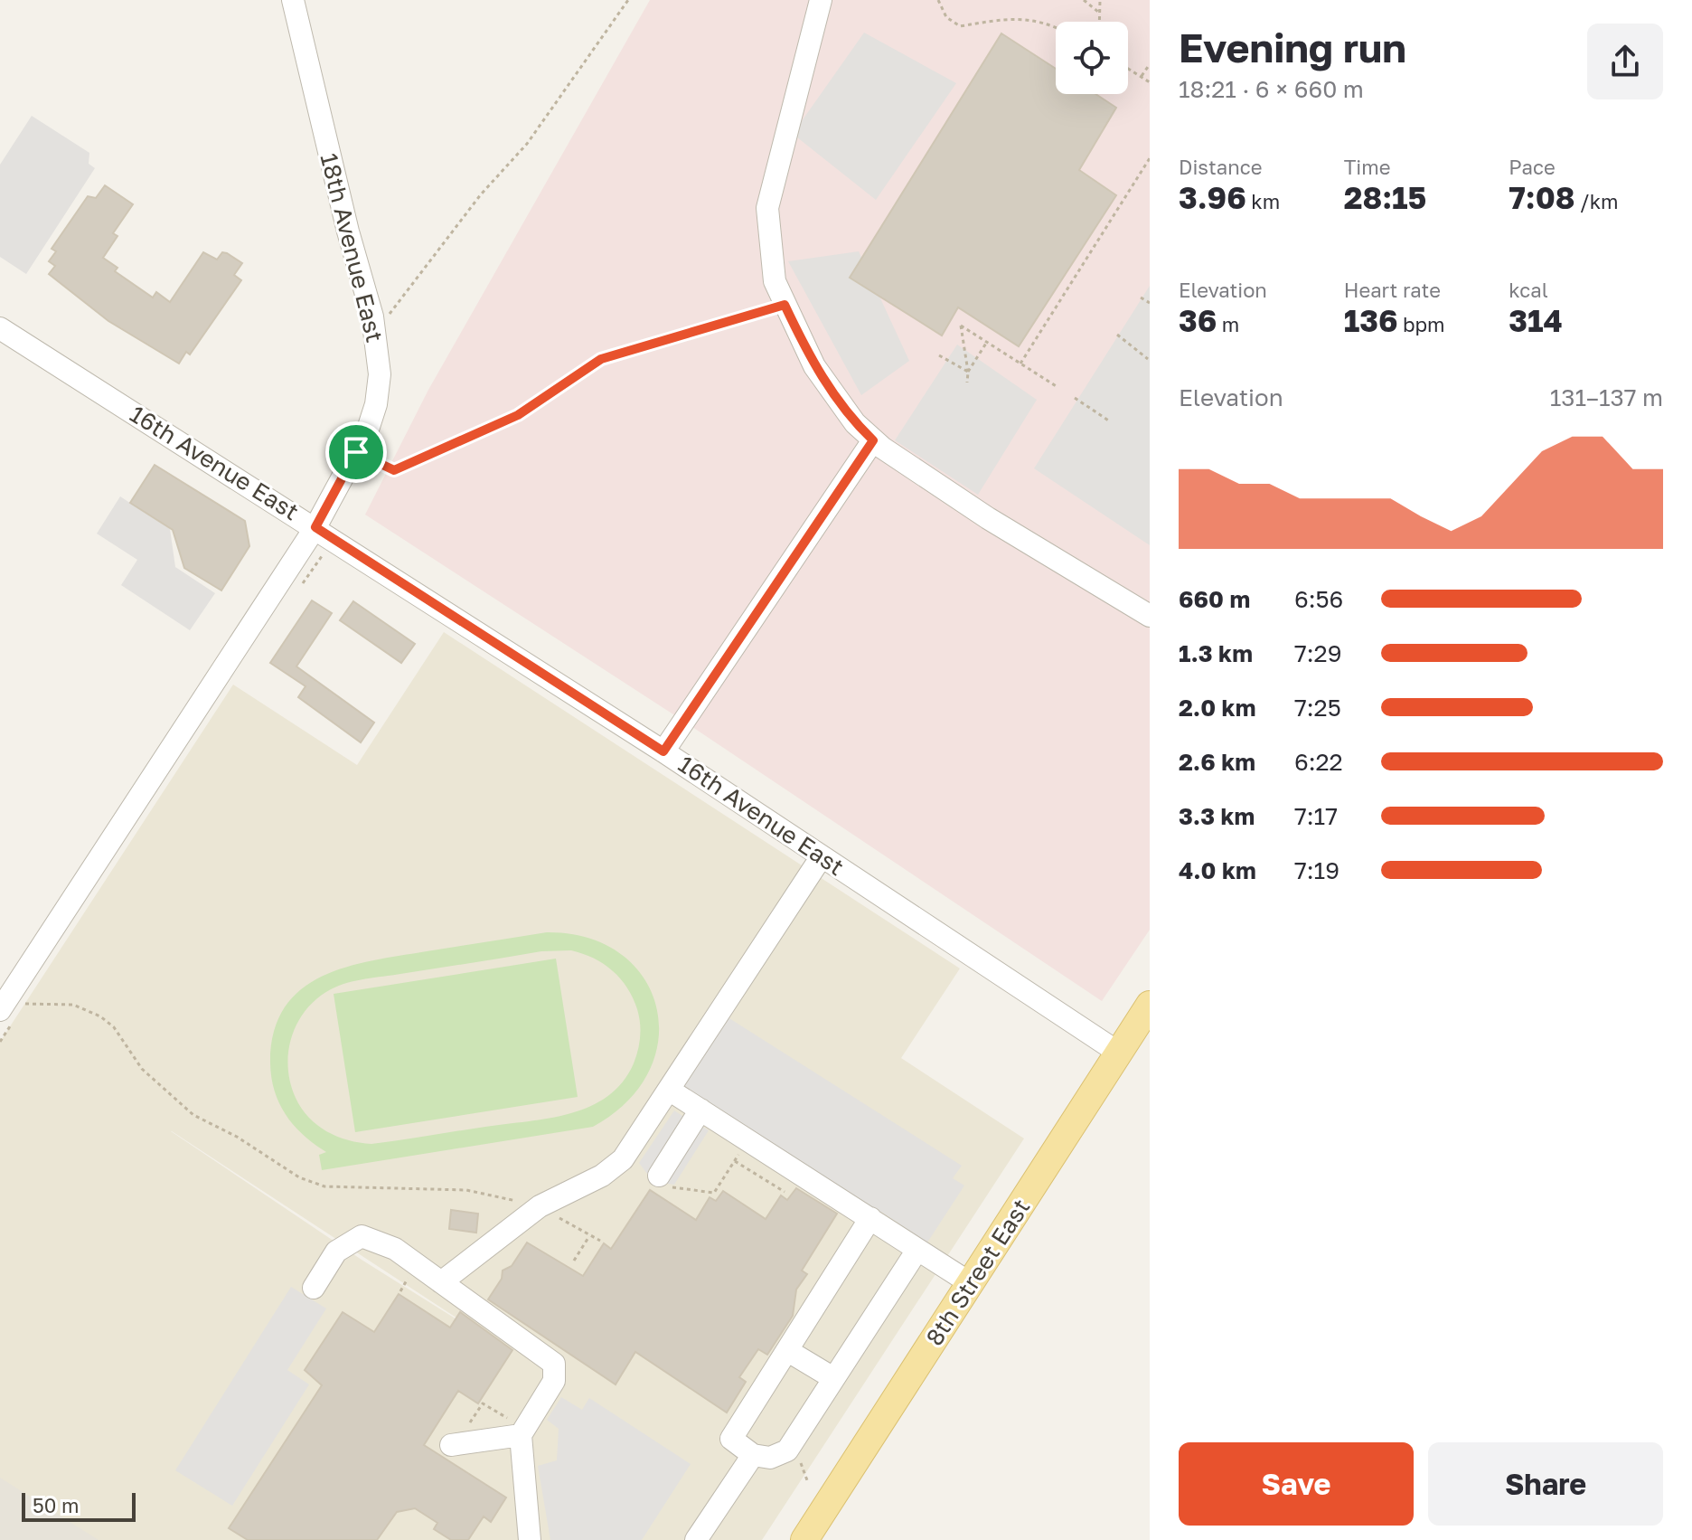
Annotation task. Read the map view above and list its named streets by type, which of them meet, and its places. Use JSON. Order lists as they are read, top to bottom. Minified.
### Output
{"streets":{"main road":["8th Street East"],"street":["18th Avenue East","16th Avenue East"]},"crossings":[["18th Avenue East","16th Avenue East"],["16th Avenue East","8th Street East"]],"scale_bar":"50 m","page":{"heading":["Evening run","18:21 · 6 × 660 m"],"stats":[["Distance","3.96 km"],["Time","28:15"],["Pace","7:08 /km"],["Elevation","36 m"],["Heart rate","136 bpm"],["kcal","314"]],"chart":["Elevation","131–137 m"],"list":[{"name":"660 m","note":"6:56"},{"name":"1.3 km","note":"7:29"},{"name":"2.0 km","note":"7:25"},{"name":"2.6 km","note":"6:22"},{"name":"3.3 km","note":"7:17"},{"name":"4.0 km","note":"7:19"}],"buttons":["Save","Share"],"scale":"50 m"}}
